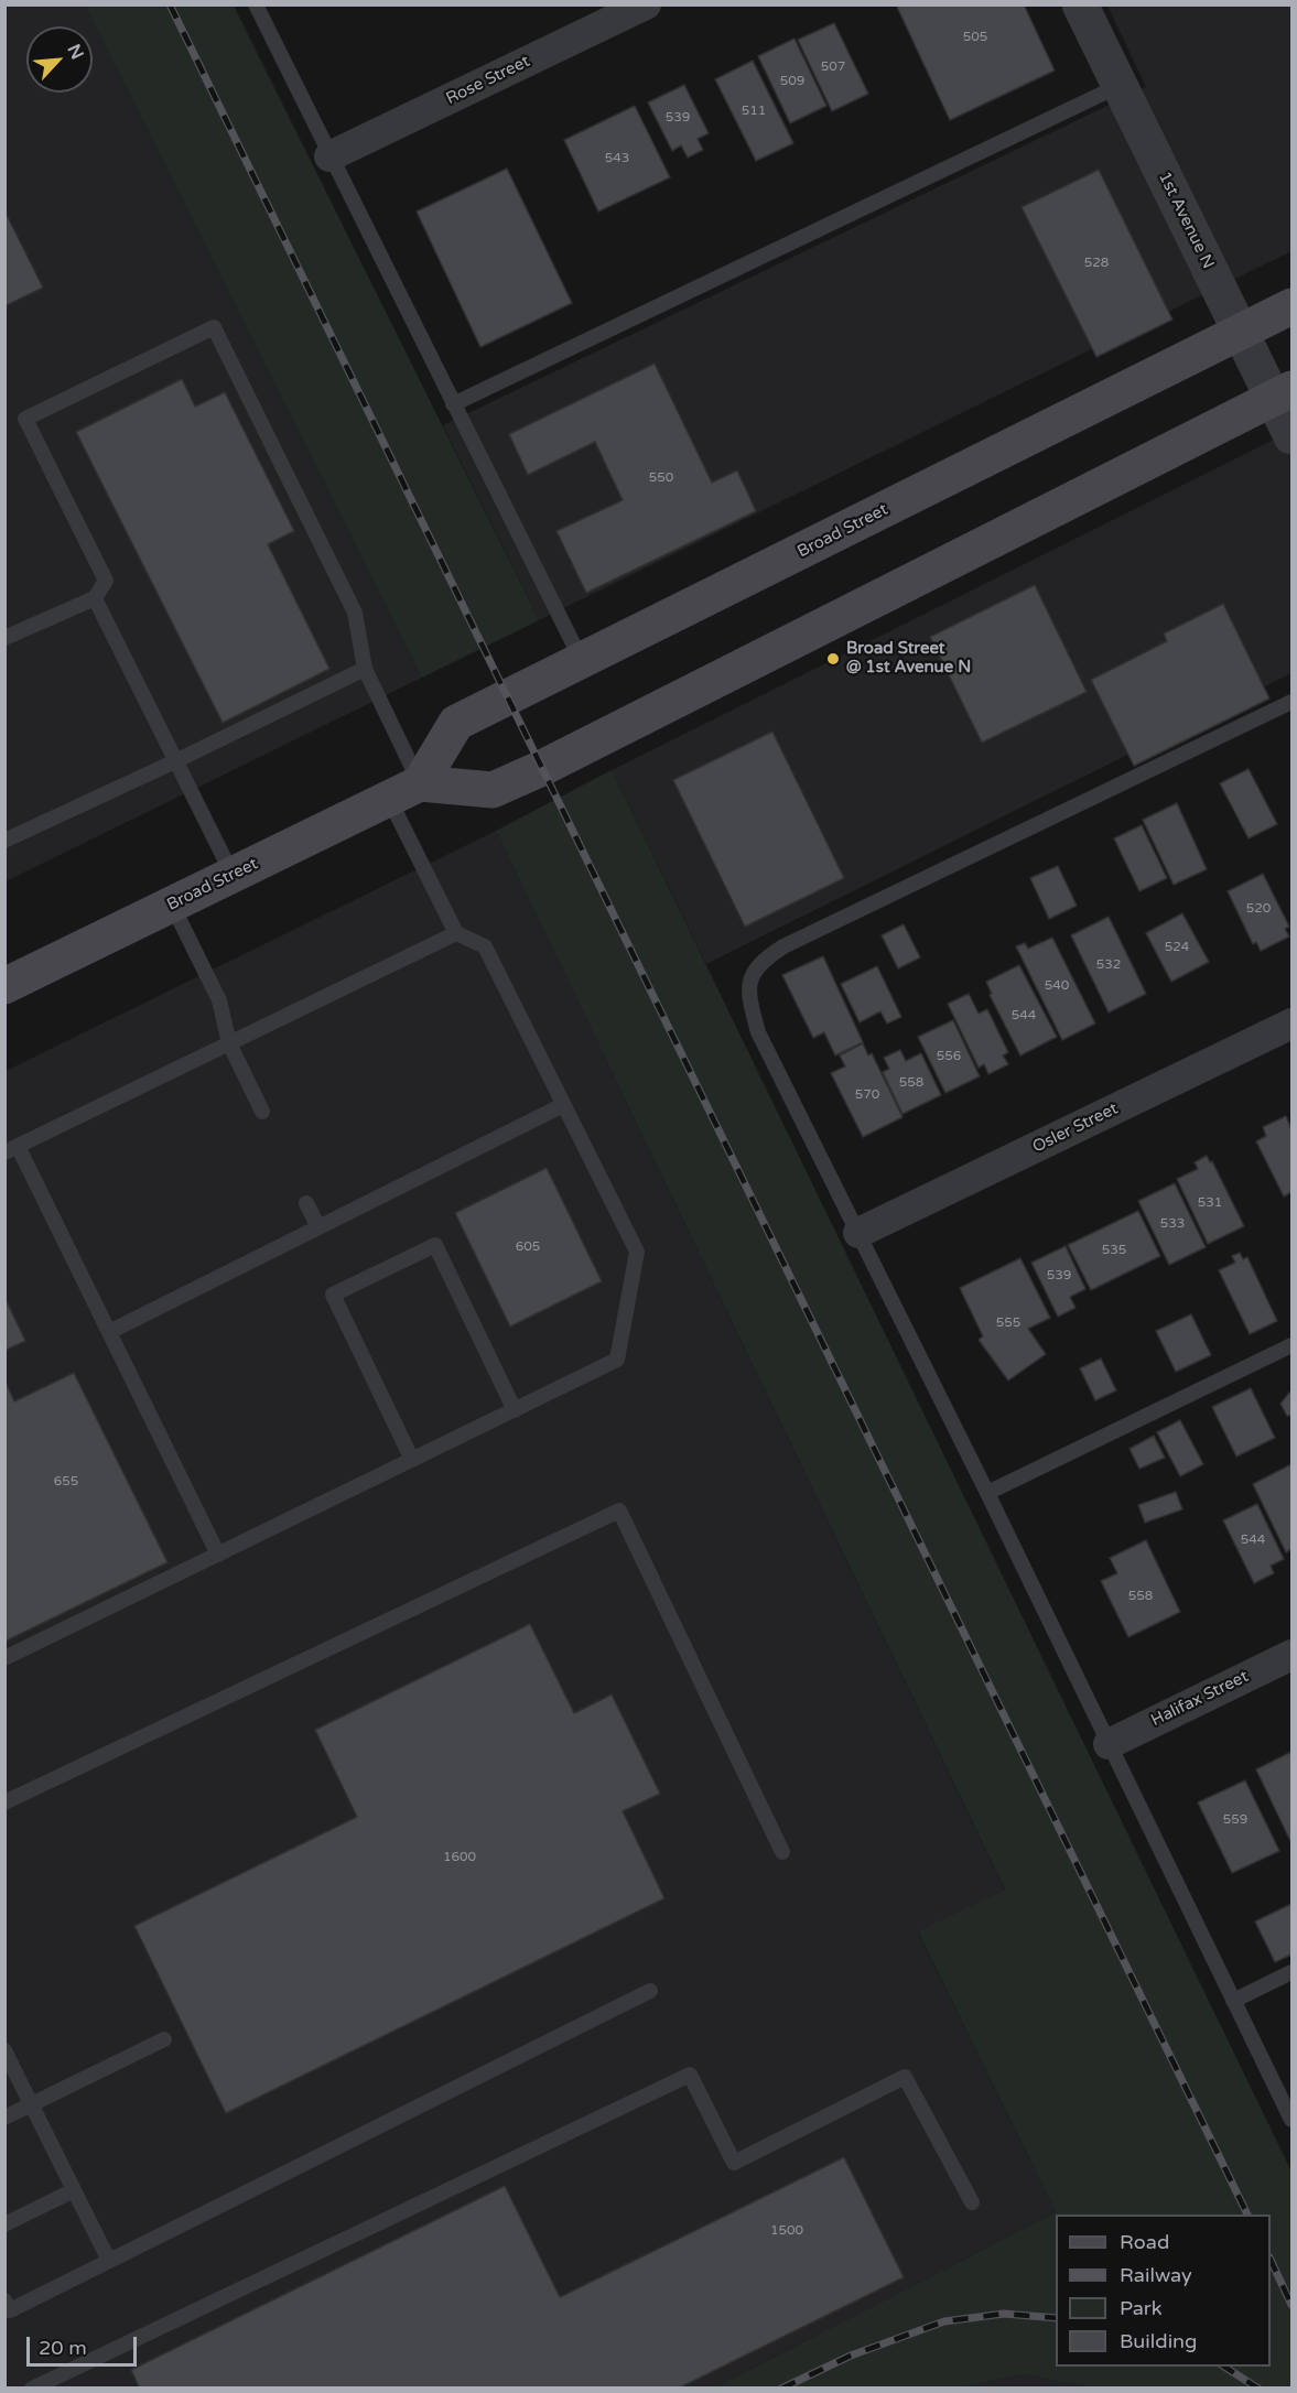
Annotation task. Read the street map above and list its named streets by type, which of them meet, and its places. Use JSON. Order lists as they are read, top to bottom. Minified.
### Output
{"streets":{"main road":["Broad Street"],"street":["Rose Street","1st Avenue N","Osler Street","Halifax Street"]},"crossings":[["1st Avenue N","Broad Street"]],"places":["Broad Street @ 1st Avenue N"],"house_numbers":["505","507","509","511","539","543","528","550","520","524","532","540","544","556","558","570","531","533","605","535","539","555","655","544","558","559","1600","1500"],"legend":["Road","Railway","Park","Building"],"scale_bar":"20 m","north":"top right"}
